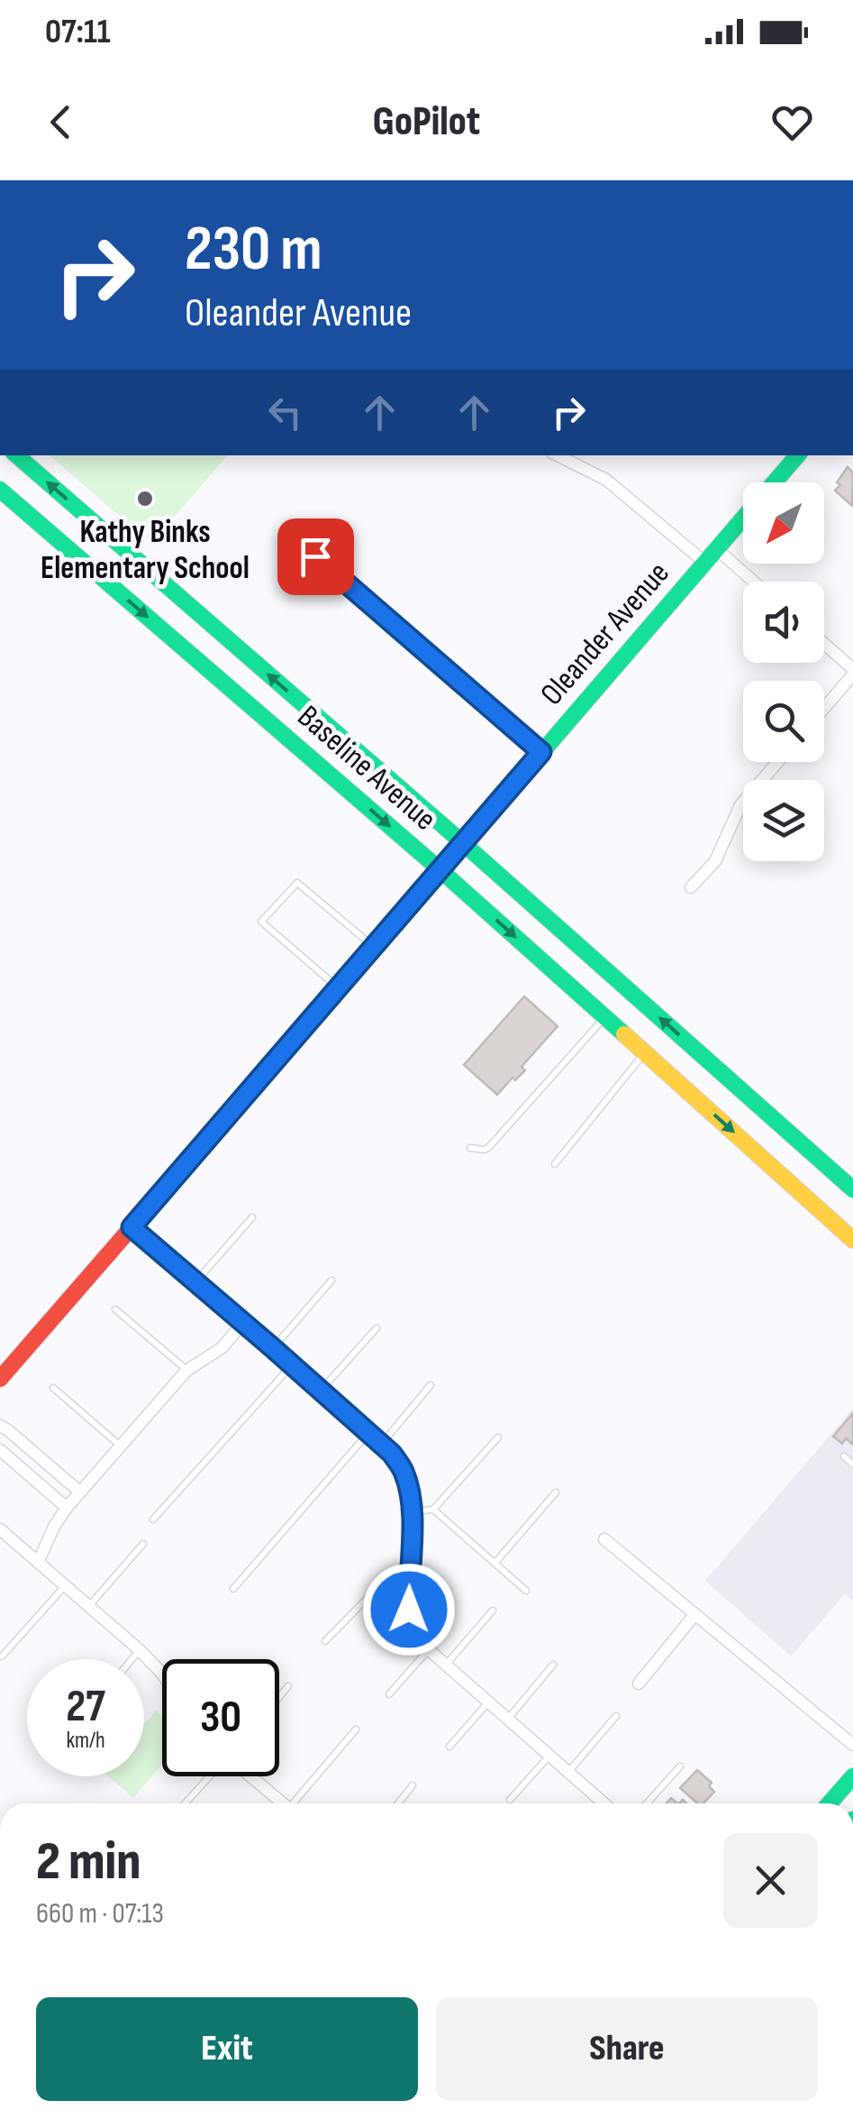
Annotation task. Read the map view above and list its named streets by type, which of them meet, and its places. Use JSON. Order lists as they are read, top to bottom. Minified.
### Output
{"streets":{"main road":["Oleander Avenue","Baseline Avenue"]},"crossings":[["Oleander Avenue","Baseline Avenue"]],"places":["Kathy Binks Elementary School"],"north":"bottom left","page":{"status":"07:11","header":"GoPilot","turn":["230 m","Oleander Avenue"],"speed":"27 km/h","limit":"30","heading":["2 min","660 m · 07:13"],"buttons":["Exit","Share"]}}
